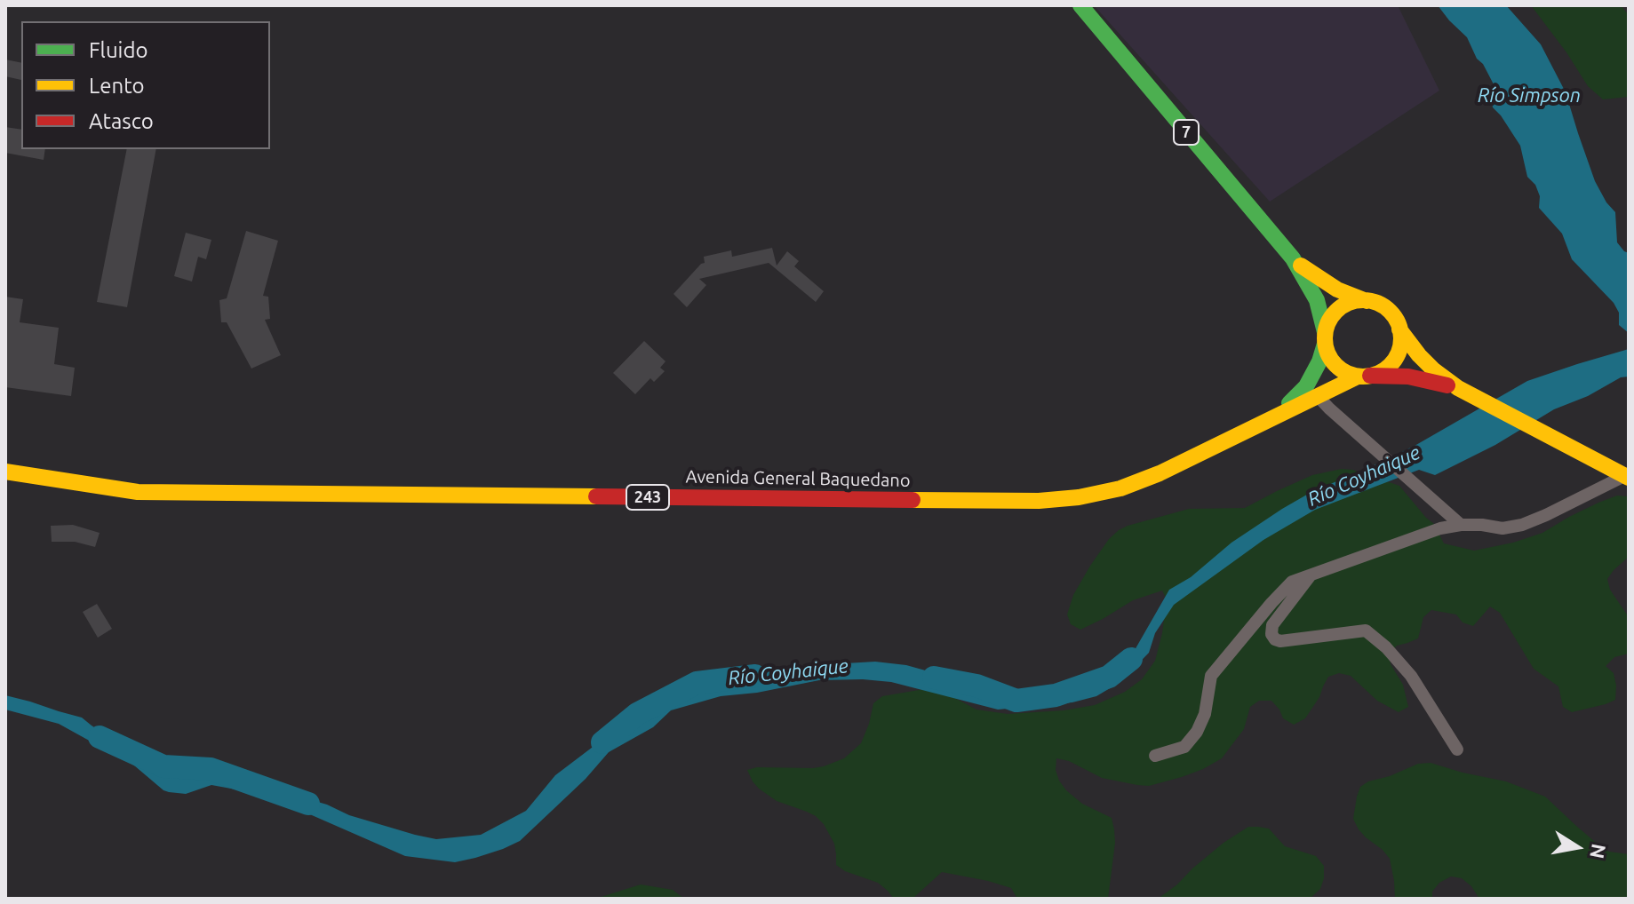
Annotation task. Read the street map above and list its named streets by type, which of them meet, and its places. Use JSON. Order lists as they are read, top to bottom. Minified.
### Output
{"streets":{"main road":["7","Avenida General Baquedano","243"]},"crossings":[["7","Avenida General Baquedano"]],"water":["Río Simpson","Río Coyhaique"],"legend":["Fluido","Lento","Atasco"],"north":"right"}
